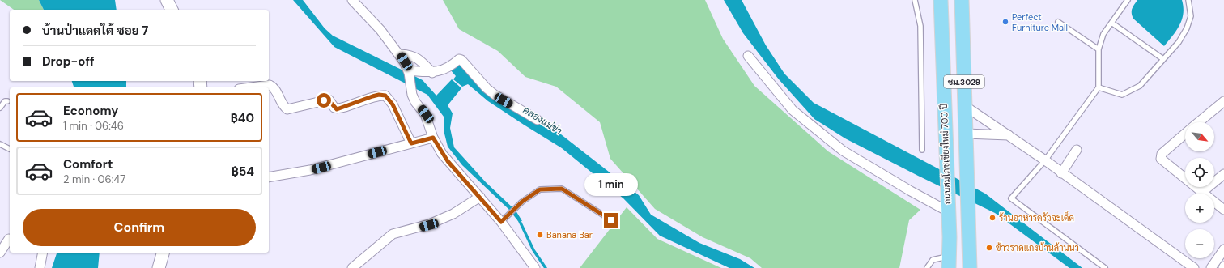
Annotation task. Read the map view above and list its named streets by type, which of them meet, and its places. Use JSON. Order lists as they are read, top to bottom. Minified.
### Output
{"streets":{"main road":["ชม.3029","ถนนสมโภชเชียงใหม่ 700 ปี"]},"water":["คลองแม่ข่า"],"places":["Perfect Furniture Mall","ร้านอาหารครัวจะเด็ด","Banana Bar","ข้าวราดแกงบ้านล้านนา"],"north":"bottom right","page":{"banner":["บ้านป่าแดดใต้ ซอย 7","Drop-off"],"list":[{"name":"Economy","note":"1 min · 06:46","value":"฿40"},{"name":"Comfort","note":"2 min · 06:47","value":"฿54"}],"map_buttons":["+","−"],"bubble":"1 min","buttons":"Confirm"}}
